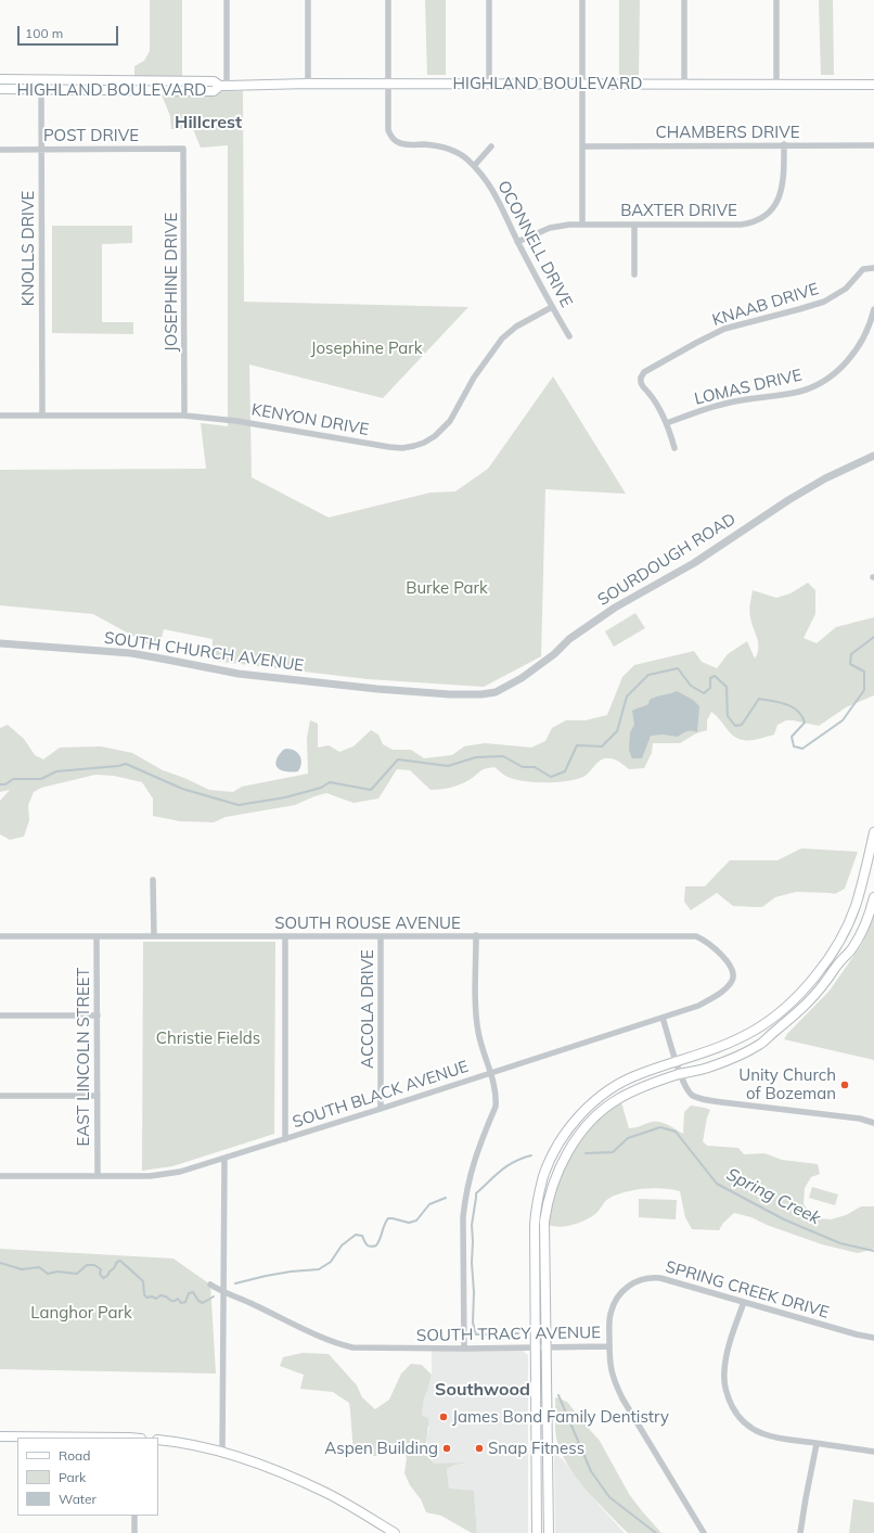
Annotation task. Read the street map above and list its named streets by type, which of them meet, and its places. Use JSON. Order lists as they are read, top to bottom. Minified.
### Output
{"streets":{"main road":["HIGHLAND BOULEVARD"],"street":["CHAMBERS DRIVE","POST DRIVE","BAXTER DRIVE","OCONNELL DRIVE","KNOLLS DRIVE","JOSEPHINE DRIVE","KNAAB DRIVE","LOMAS DRIVE","KENYON DRIVE","SOURDOUGH ROAD","SOUTH CHURCH AVENUE","SOUTH ROUSE AVENUE","ACCOLA DRIVE","EAST LINCOLN STREET","SOUTH BLACK AVENUE","SPRING CREEK DRIVE","SOUTH TRACY AVENUE"]},"crossings":[["HIGHLAND BOULEVARD","OCONNELL DRIVE"],["HIGHLAND BOULEVARD","KNOLLS DRIVE"],["CHAMBERS DRIVE","BAXTER DRIVE"],["POST DRIVE","KNOLLS DRIVE"],["POST DRIVE","JOSEPHINE DRIVE"],["BAXTER DRIVE","OCONNELL DRIVE"],["OCONNELL DRIVE","KENYON DRIVE"],["KNOLLS DRIVE","KENYON DRIVE"],["JOSEPHINE DRIVE","KENYON DRIVE"],["KNAAB DRIVE","LOMAS DRIVE"],["SOURDOUGH ROAD","SOUTH CHURCH AVENUE"],["SOUTH ROUSE AVENUE","ACCOLA DRIVE"],["SOUTH ROUSE AVENUE","EAST LINCOLN STREET"],["SOUTH ROUSE AVENUE","SOUTH BLACK AVENUE"],["ACCOLA DRIVE","SOUTH BLACK AVENUE"],["EAST LINCOLN STREET","SOUTH BLACK AVENUE"],["SPRING CREEK DRIVE","SOUTH TRACY AVENUE"]],"districts":["Hillcrest","Southwood"],"water":["Spring Creek"],"parks":["Josephine Park","Burke Park","Christie Fields","Langhor Park"],"places":["Unity Church of Bozeman","James Bond Family Dentistry","Aspen Building","Snap Fitness"],"legend":["Road","Park","Water"],"scale_bar":"100 m"}
